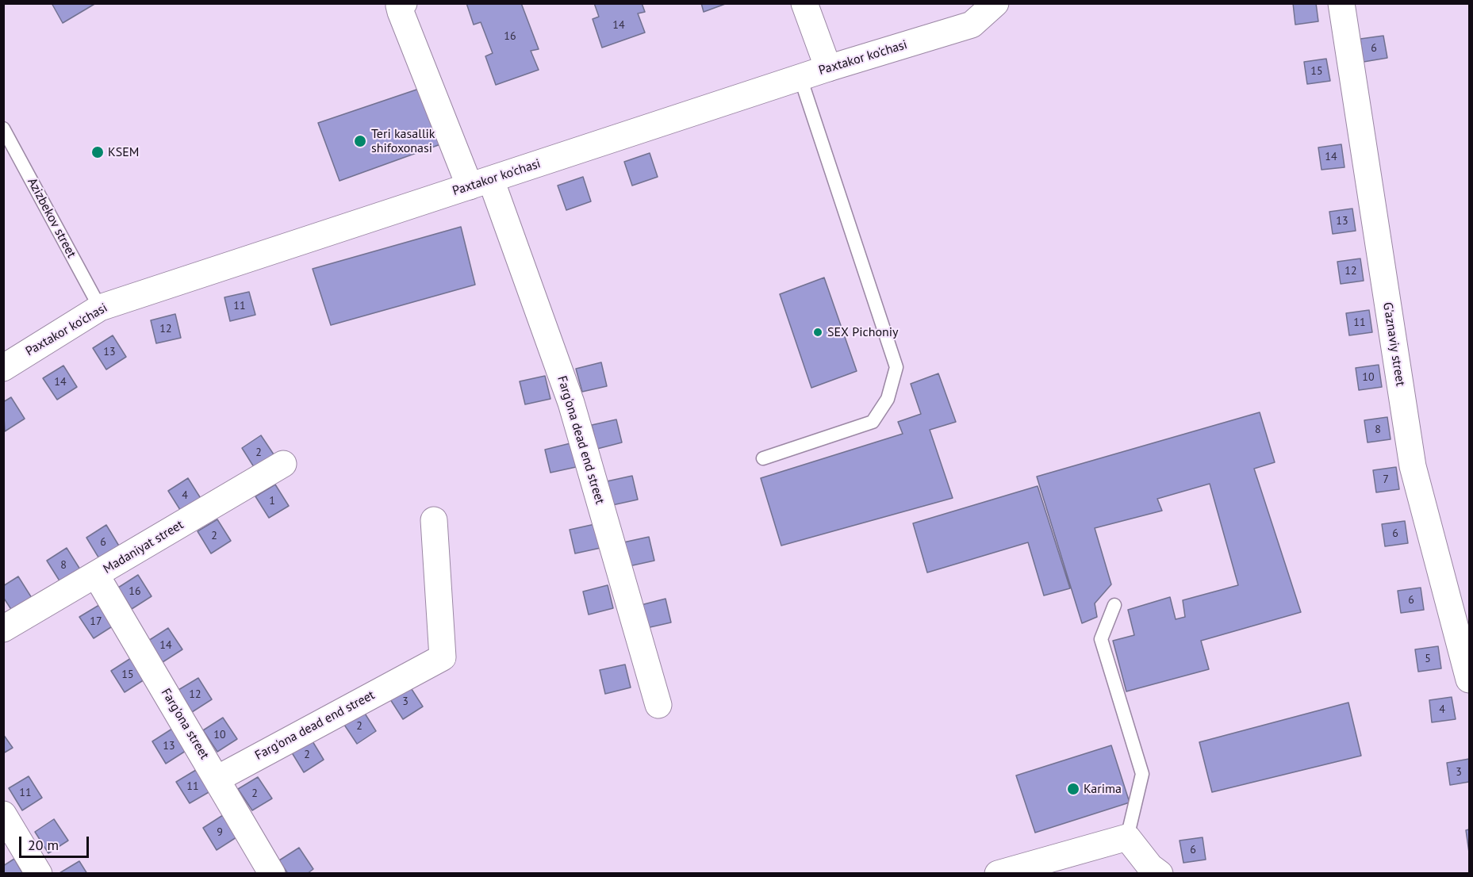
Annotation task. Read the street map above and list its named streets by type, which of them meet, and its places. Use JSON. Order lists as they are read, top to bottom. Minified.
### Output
{"streets":{"street":["Paxtakor ko'chasi","G'aznaviy street","Farg'ona dead end street","Madaniyat street","Farg'ona street"],"lane":["Azizbekov street"]},"crossings":[["Paxtakor ko'chasi","Azizbekov street"],["Paxtakor ko'chasi","Farg'ona dead end street"],["Farg'ona dead end street","Farg'ona street"],["Madaniyat street","Farg'ona street"]],"places":["Teri kasallik shifoxonasi","KSEM","SEX Pichoniy","Karima"],"house_numbers":["14","16","6","15","14","13","12","11","11","12","13","10","14","8","2","7","4","1","6","2","6","8","16","6","17","14","5","15","12","3","4","2","10","13","2","3","11","11","2","9","6"],"scale_bar":"20 m"}
